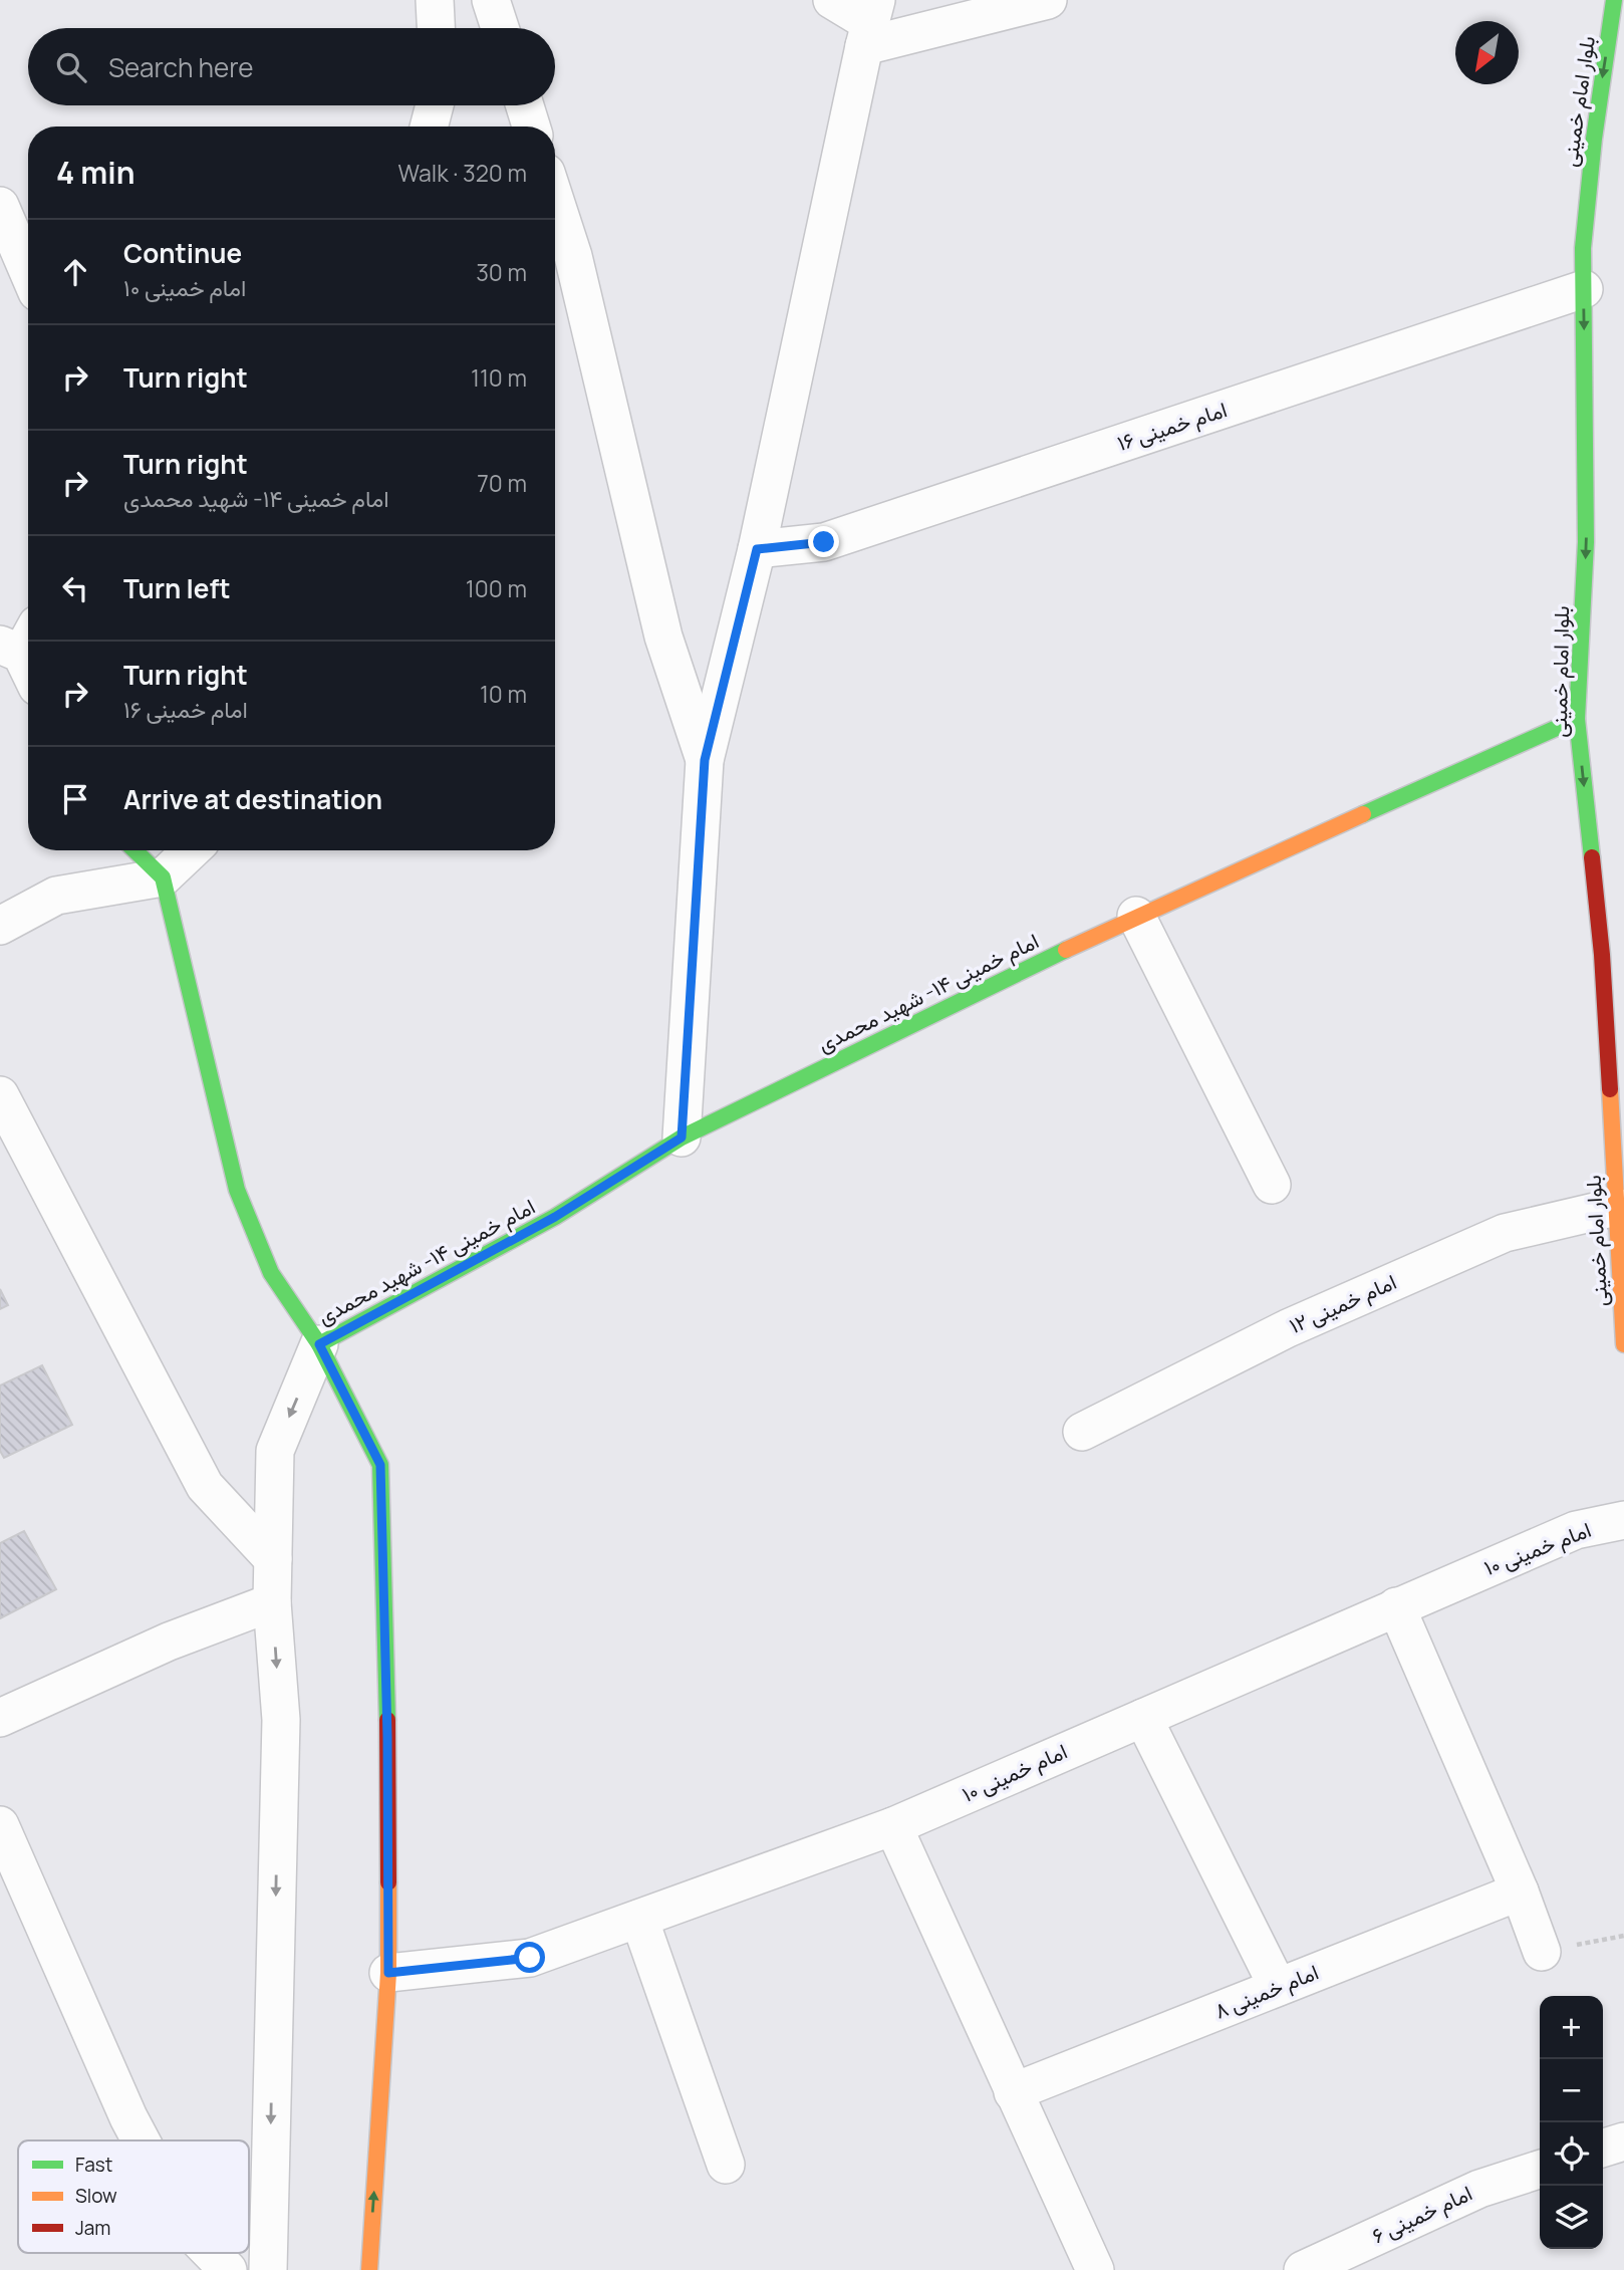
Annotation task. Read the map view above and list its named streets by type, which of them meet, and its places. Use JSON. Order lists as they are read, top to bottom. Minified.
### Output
{"streets":{"street":["بلوار امام خمینی","امام خمینی ۱۶","امام خمینی ۱۴- شهید محمدی","امام خمینی ۱۲","امام خمینی ۱۰","امام خمینی ۸","امام خمینی ۶"]},"crossings":[["بلوار امام خمینی","امام خمینی ۱۶"],["بلوار امام خمینی","امام خمینی ۱۴- شهید محمدی"],["بلوار امام خمینی","امام خمینی ۱۲"]],"one_way":["بلوار امام خمینی"],"legend":["Fast","Slow","Jam"],"north":"bottom left","page":{"search":"Search here","heading":["4 min","Walk · 320 m"],"list":[["Continue","امام خمینی ۱۰","30 m"],["Turn right","110 m"],["Turn right","امام خمینی ۱۴- شهید محمدی","70 m"],["Turn left","100 m"],["Turn right","امام خمینی ۱۶","10 m"],"Arrive at destination"],"map_buttons":["+","−"]}}
